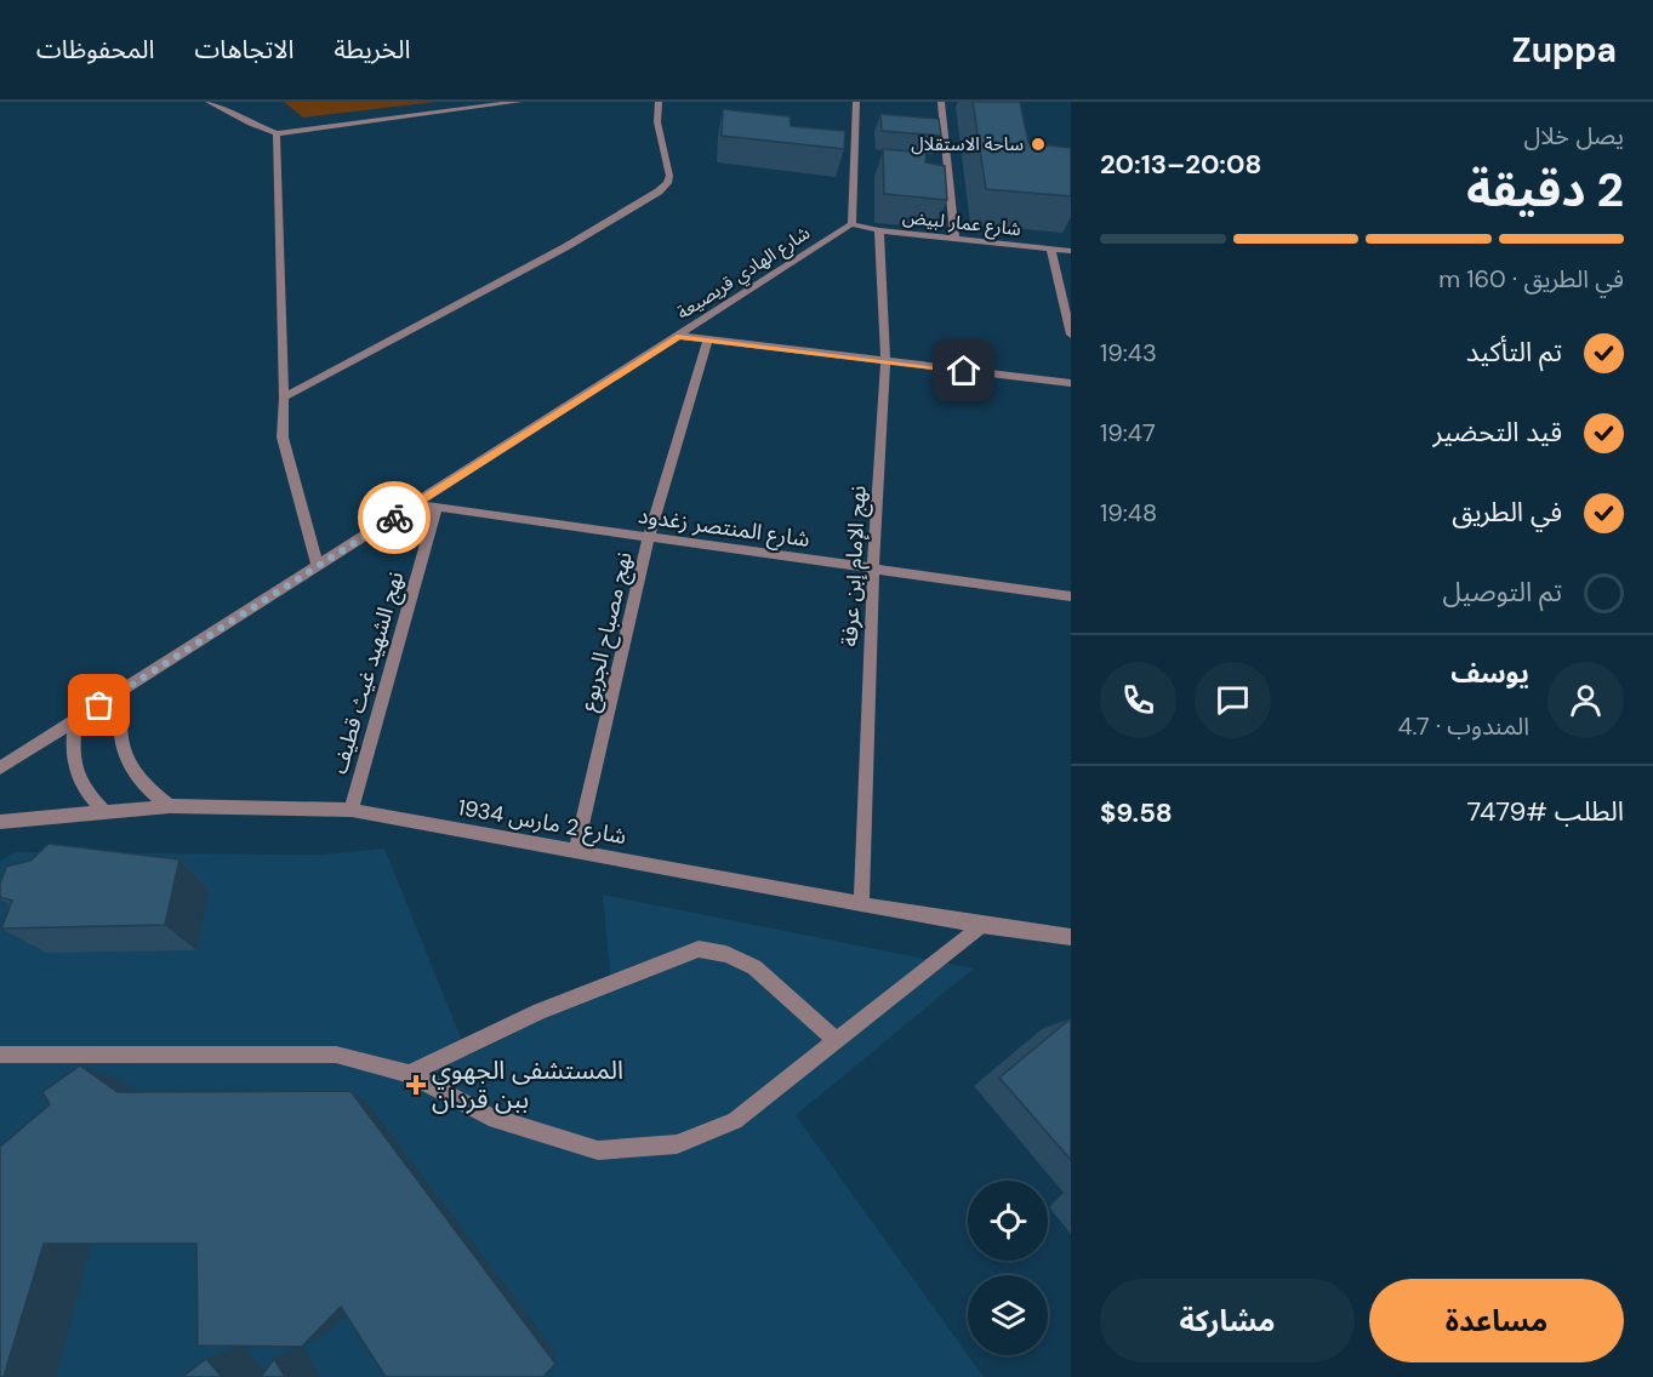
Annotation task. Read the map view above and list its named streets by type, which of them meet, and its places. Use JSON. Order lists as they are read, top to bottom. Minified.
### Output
{"streets":{"street":["شارع عمار لبيض","شارع الهادي قريصيعة","شارع المنتصر زغدود","نهج الإمام إبن عرفة","نهج مصباح الجربوع","نهج الشهيد غيث قطيف","شارع 2 مارس 1934"]},"crossings":[["شارع عمار لبيض","شارع الهادي قريصيعة"],["شارع عمار لبيض","نهج الإمام إبن عرفة"],["شارع الهادي قريصيعة","شارع المنتصر زغدود"],["شارع المنتصر زغدود","نهج الإمام إبن عرفة"],["شارع المنتصر زغدود","نهج مصباح الجربوع"],["شارع المنتصر زغدود","نهج الشهيد غيث قطيف"],["نهج الإمام إبن عرفة","شارع 2 مارس 1934"],["نهج مصباح الجربوع","شارع 2 مارس 1934"],["نهج الشهيد غيث قطيف","شارع 2 مارس 1934"]],"places":{"other":["ساحة الاستقلال"],"health":["المستشفى الجهوي ببن قردان"]},"page":{"header":"Zuppa","nav":["الخريطة","الاتجاهات","المحفوظات"],"heading":["2 دقيقة","يصل خلال","20:08–20:13"],"panel":["يوسف","المندوب · 4.7","الطلب #7479","$9.58"],"bar":"في الطريق · 160 m","list":[["تم التأكيد","19:43"],["قيد التحضير","19:47"],["في الطريق","19:48"],"تم التوصيل"],"buttons":["مساعدة","مشاركة"]}}
